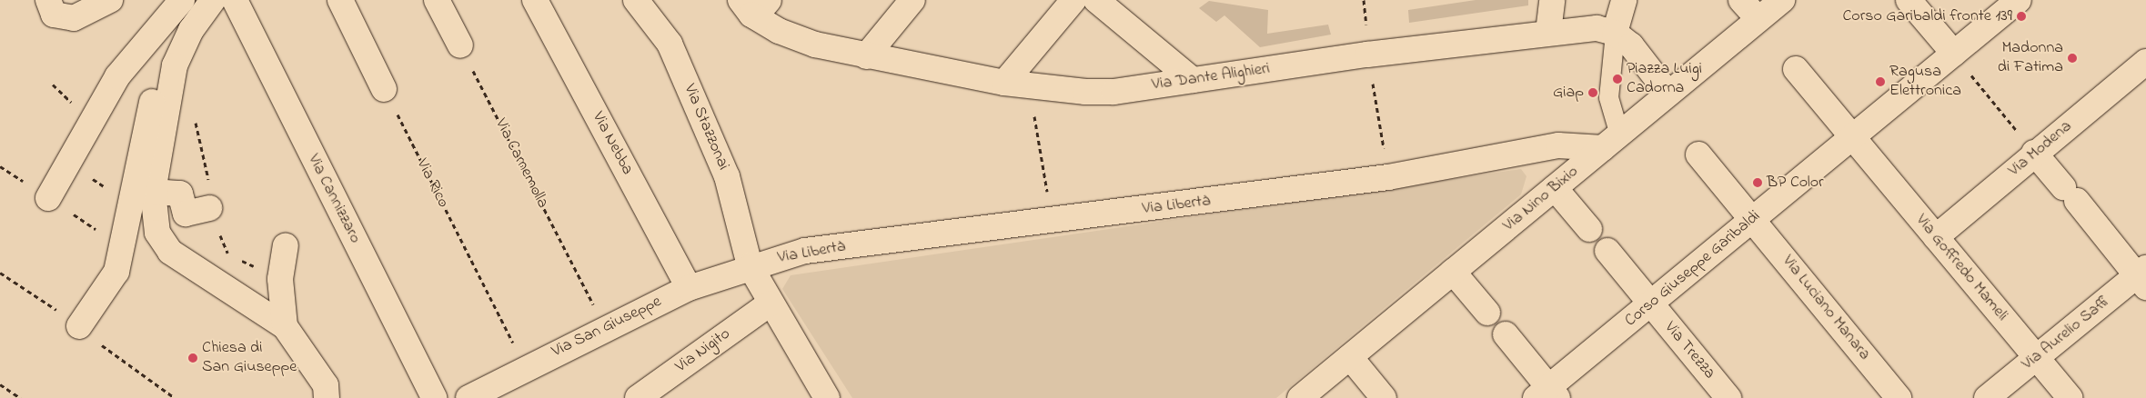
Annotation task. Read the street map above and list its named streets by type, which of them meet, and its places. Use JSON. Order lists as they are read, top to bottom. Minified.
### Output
{"streets":{"street":["Via Dante Alighieri","Via Stazzonai","Via Nebba","Via Modena","Via Cannizzaro","Via Nino Bixio","Via Libertà","Via Goffredo Mameli","Corso Giuseppe Garibaldi","Via Luciano Manara","Via San Giuseppe","Via Aurelio Saffi","Via Nigito","Via Trezza"],"path":["Via Carnemolla","Via Rico"]},"crossings":[["Via Stazzonai","Via Libertà"],["Via Stazzonai","Via San Giuseppe"],["Via Stazzonai","Via Nigito"],["Via Nebba","Via San Giuseppe"],["Via Modena","Via Goffredo Mameli"],["Via Carnemolla","Via San Giuseppe"],["Via Rico","Via San Giuseppe"],["Via Nino Bixio","Via Libertà"],["Via Libertà","Via San Giuseppe"],["Via Goffredo Mameli","Corso Giuseppe Garibaldi"],["Via Goffredo Mameli","Via Aurelio Saffi"],["Corso Giuseppe Garibaldi","Via Luciano Manara"],["Corso Giuseppe Garibaldi","Via Trezza"]],"places":["Corso Garibaldi fronte 139","Madonna di Fatima","Piazza Luigi Cadorna","Ragusa Elettronica","Giap","BP Color","Chiesa di San Giuseppe"]}
